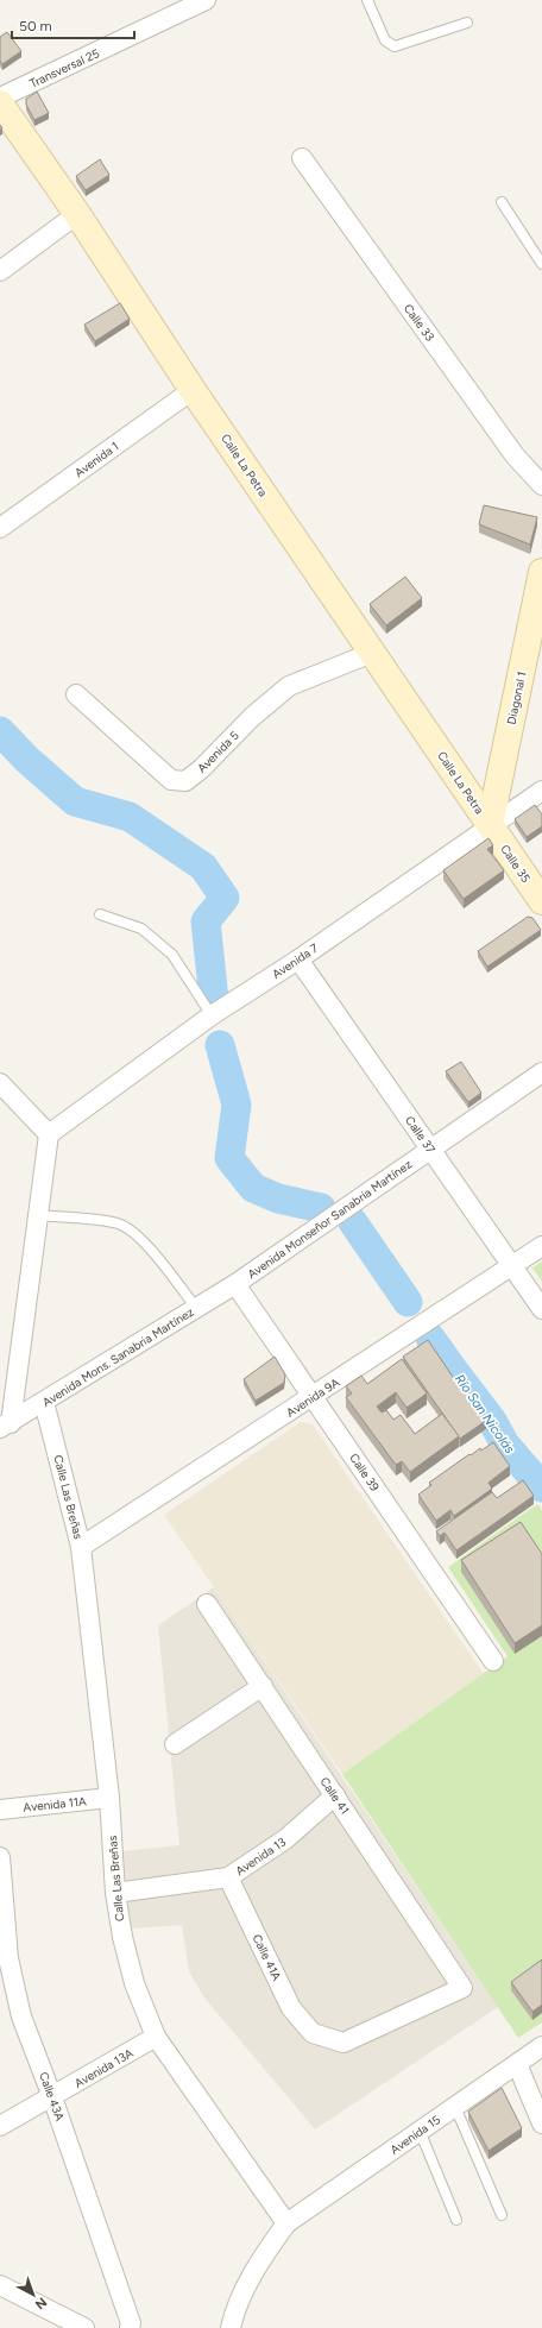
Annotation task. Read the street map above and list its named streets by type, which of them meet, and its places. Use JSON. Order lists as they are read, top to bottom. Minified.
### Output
{"streets":{"street":["Transversal 25","Calle 33","Avenida 1","Calle La Petra","Diagonal 1","Avenida 5","Calle 35","Avenida 7","Calle 37","Avenida Monseñor Sanabria Martínez","Avenida Mons. Sanabria Martínez","Avenida 9A","Calle 39","Calle Las Breñas","Calle 41","Avenida 11A","Avenida 13","Calle 41A","Avenida 13A","Calle 43A","Avenida 15"]},"crossings":[["Avenida 1","Calle La Petra"],["Calle La Petra","Diagonal 1"],["Calle La Petra","Avenida 5"],["Calle La Petra","Calle 35"],["Calle La Petra","Avenida 7"],["Diagonal 1","Calle 35"],["Diagonal 1","Avenida 7"],["Calle 35","Avenida 7"],["Avenida 7","Calle 37"],["Calle 37","Avenida Monseñor Sanabria Martínez"],["Calle 37","Avenida 9A"],["Avenida Monseñor Sanabria Martínez","Avenida Mons. Sanabria Martínez"],["Avenida Monseñor Sanabria Martínez","Calle 39"],["Avenida Mons. Sanabria Martínez","Calle 39"],["Avenida Mons. Sanabria Martínez","Calle Las Breñas"],["Avenida 9A","Calle 39"],["Avenida 9A","Calle Las Breñas"],["Calle Las Breñas","Avenida 11A"],["Calle Las Breñas","Avenida 13"],["Calle Las Breñas","Avenida 13A"],["Calle Las Breñas","Avenida 15"],["Calle 41","Avenida 13"],["Calle 41","Calle 41A"],["Avenida 13","Calle 41A"],["Avenida 13A","Calle 43A"]],"water":["Río San Nicolás"],"scale_bar":"50 m","north":"bottom right"}
